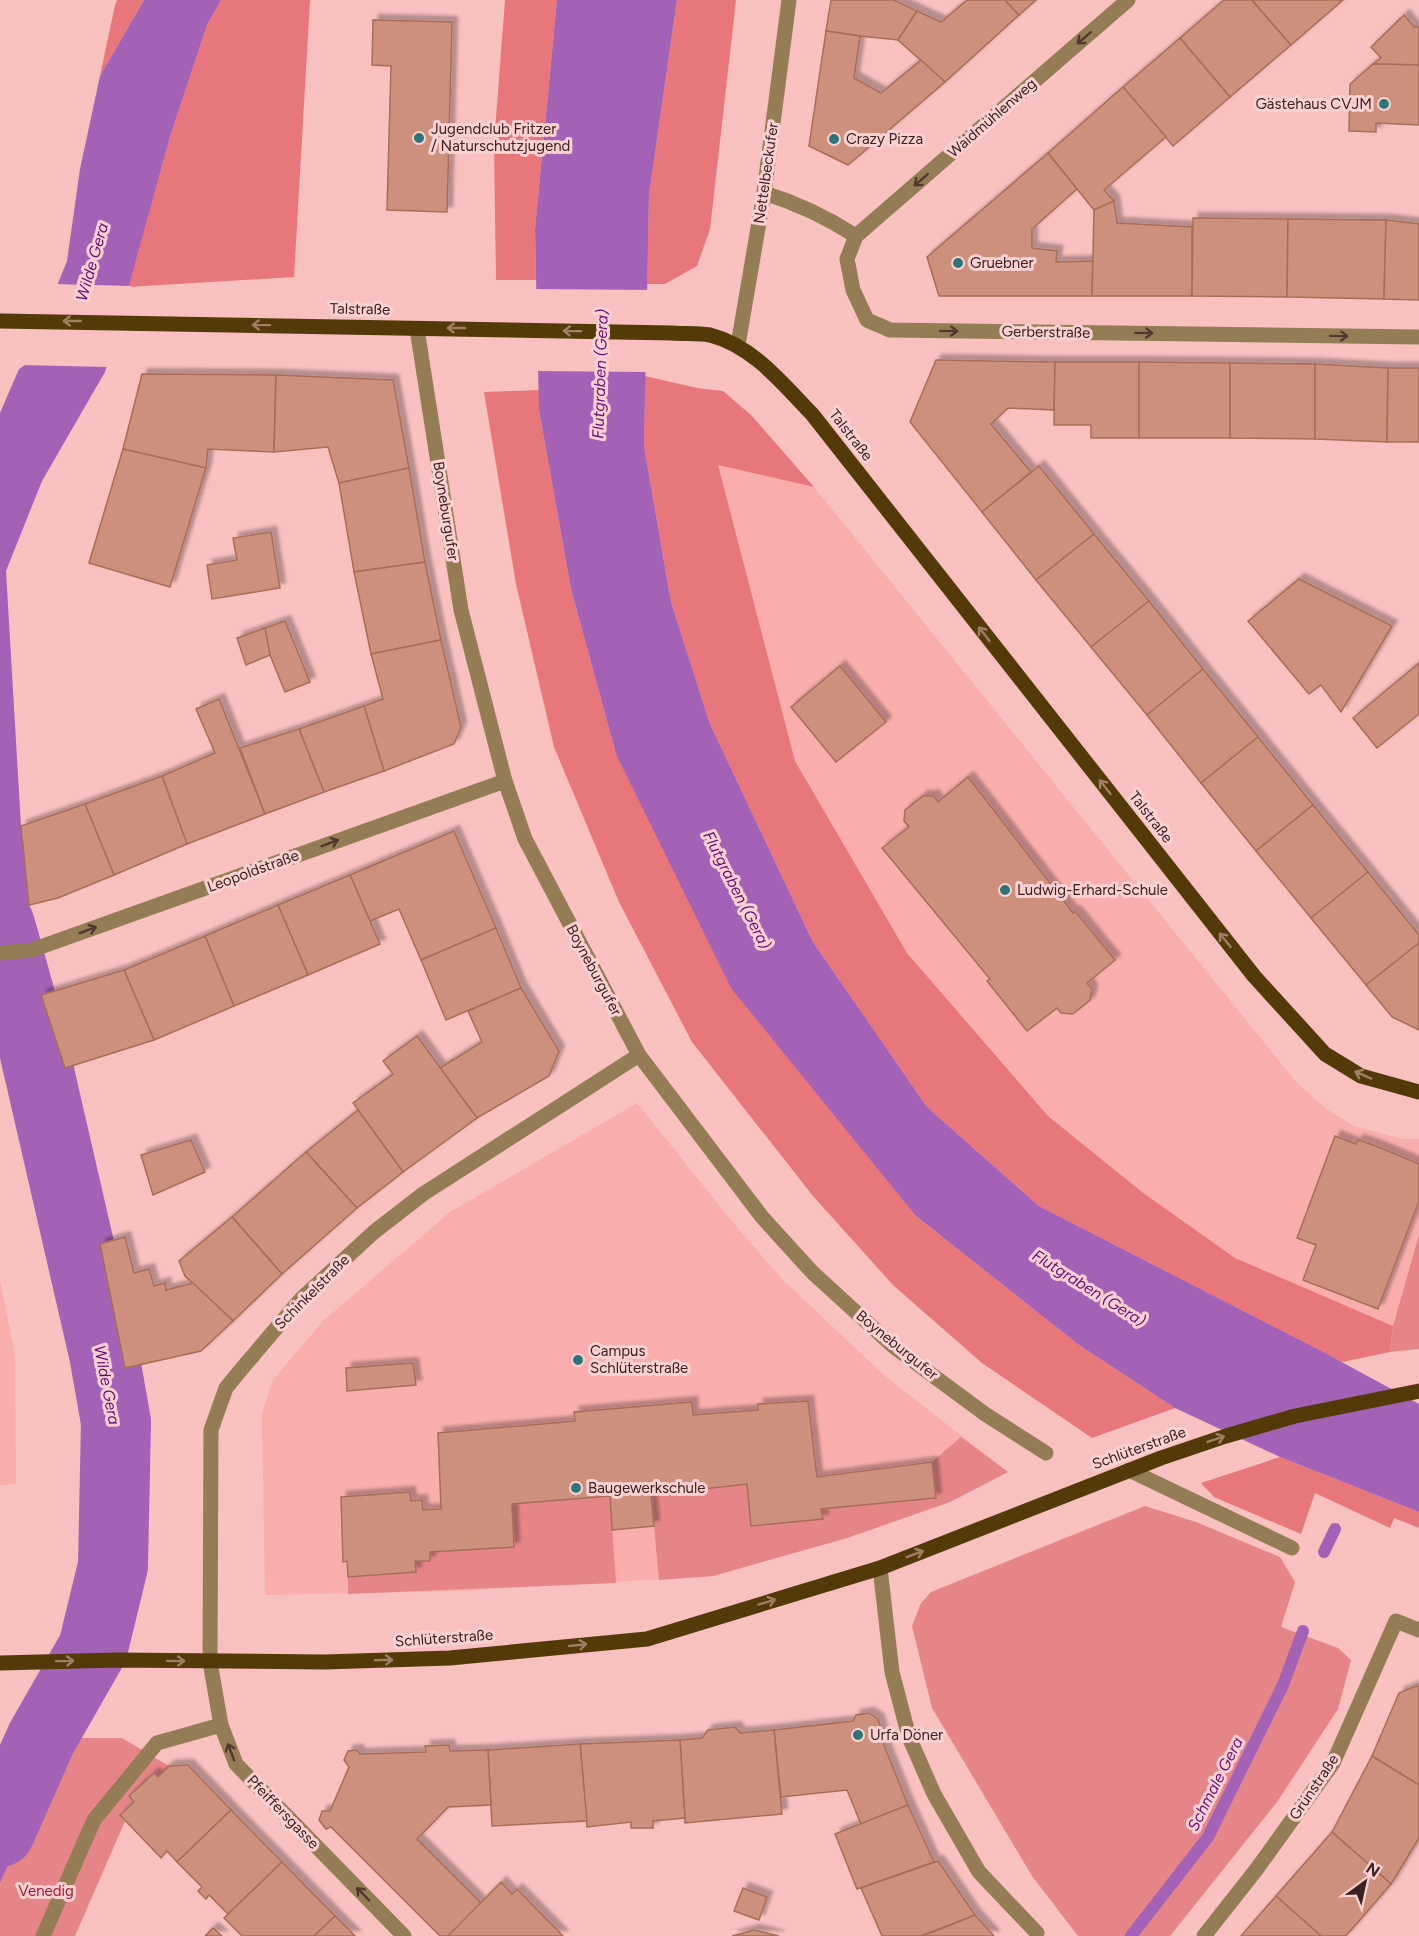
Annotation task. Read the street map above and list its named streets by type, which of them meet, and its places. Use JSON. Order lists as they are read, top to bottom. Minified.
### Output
{"streets":{"main road":["Talstraße","Schlüterstraße"],"street":["Waidmühlenweg","Nettelbeckufer","Gerberstraße","Boyneburgufer","Leopoldstraße","Schinkelstraße","Grünstraße","Pfeiffersgasse"]},"crossings":[["Waidmühlenweg","Gerberstraße"],["Nettelbeckufer","Talstraße"],["Talstraße","Boyneburgufer"],["Boyneburgufer","Leopoldstraße"],["Boyneburgufer","Schinkelstraße"],["Schinkelstraße","Schlüterstraße"],["Schinkelstraße","Pfeiffersgasse"],["Schlüterstraße","Pfeiffersgasse"]],"one_way":["Waidmühlenweg","Talstraße","Gerberstraße","Leopoldstraße","Schlüterstraße","Pfeiffersgasse"],"water":["Wilde Gera","Flutgraben (Gera)","Schmale Gera"],"parks":["Venedig"],"places":["Gästehaus CVJM","Jugendclub Fritzer / Naturschutzjugend","Crazy Pizza","Gruebner","Ludwig-Erhard-Schule","Campus Schlüterstraße","Baugewerkschule","Urfa Döner"],"north":"top right"}
